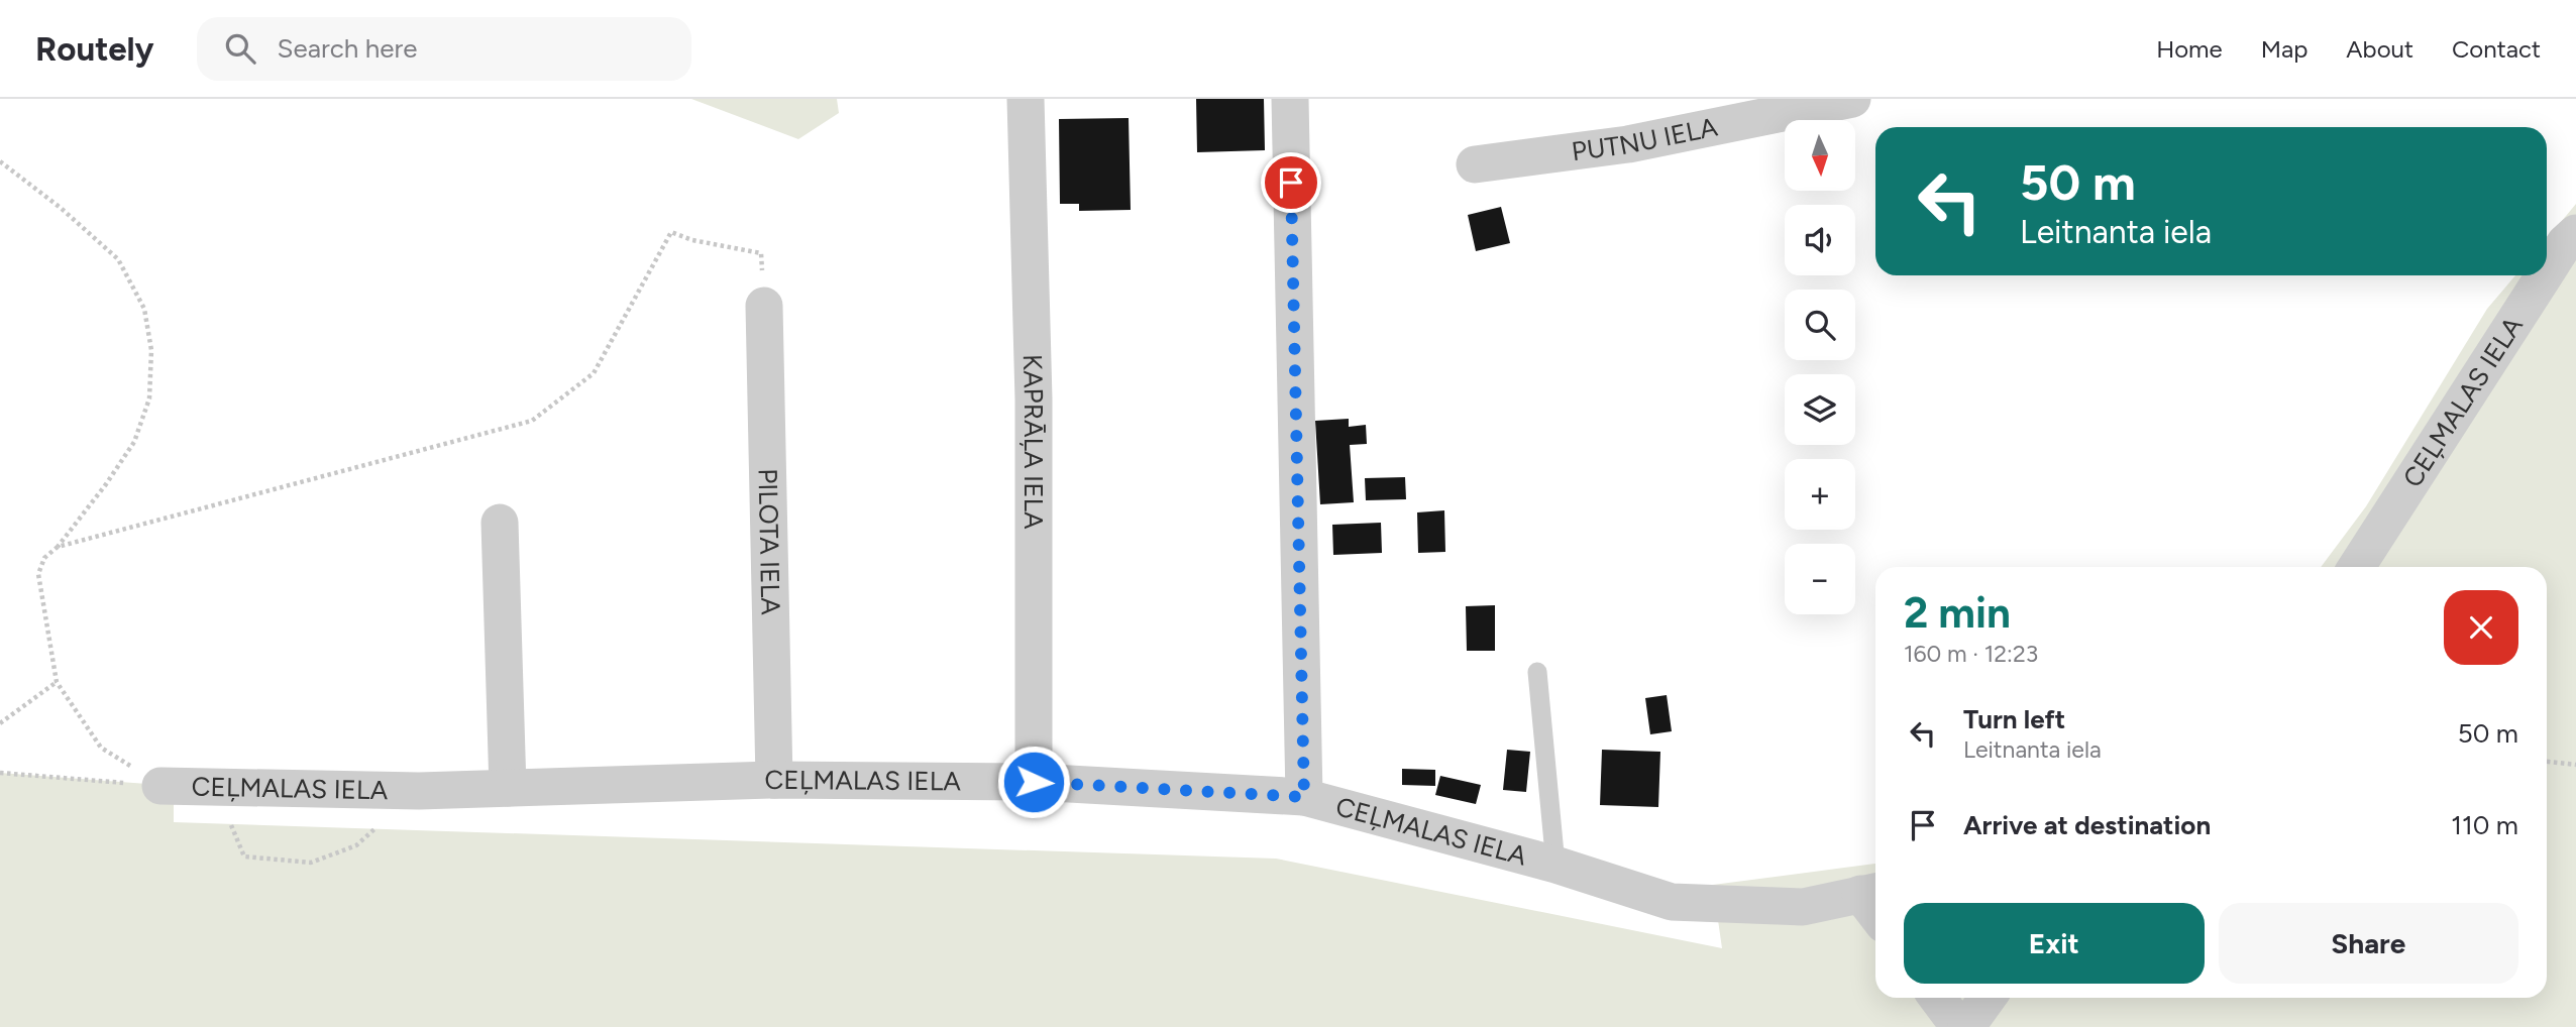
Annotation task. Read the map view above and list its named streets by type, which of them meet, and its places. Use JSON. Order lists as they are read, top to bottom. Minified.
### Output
{"streets":{"street":["PUTNU IELA","CEĻMALAS IELA","KAPRĀĻA IELA","PILOTA IELA"]},"crossings":[["CEĻMALAS IELA","KAPRĀĻA IELA"],["CEĻMALAS IELA","PILOTA IELA"]],"north":"bottom","page":{"header":"Routely","search":"Search here","nav":["Home","Map","About","Contact"],"map_buttons":["+","−"],"turn":["50 m","Leitnanta iela"],"heading":["2 min","160 m · 12:23"],"list":[{"name":"Turn left","note":"Leitnanta iela","value":"50 m"},{"name":"Arrive at destination","value":"110 m"}],"buttons":["Exit","Share"]}}
